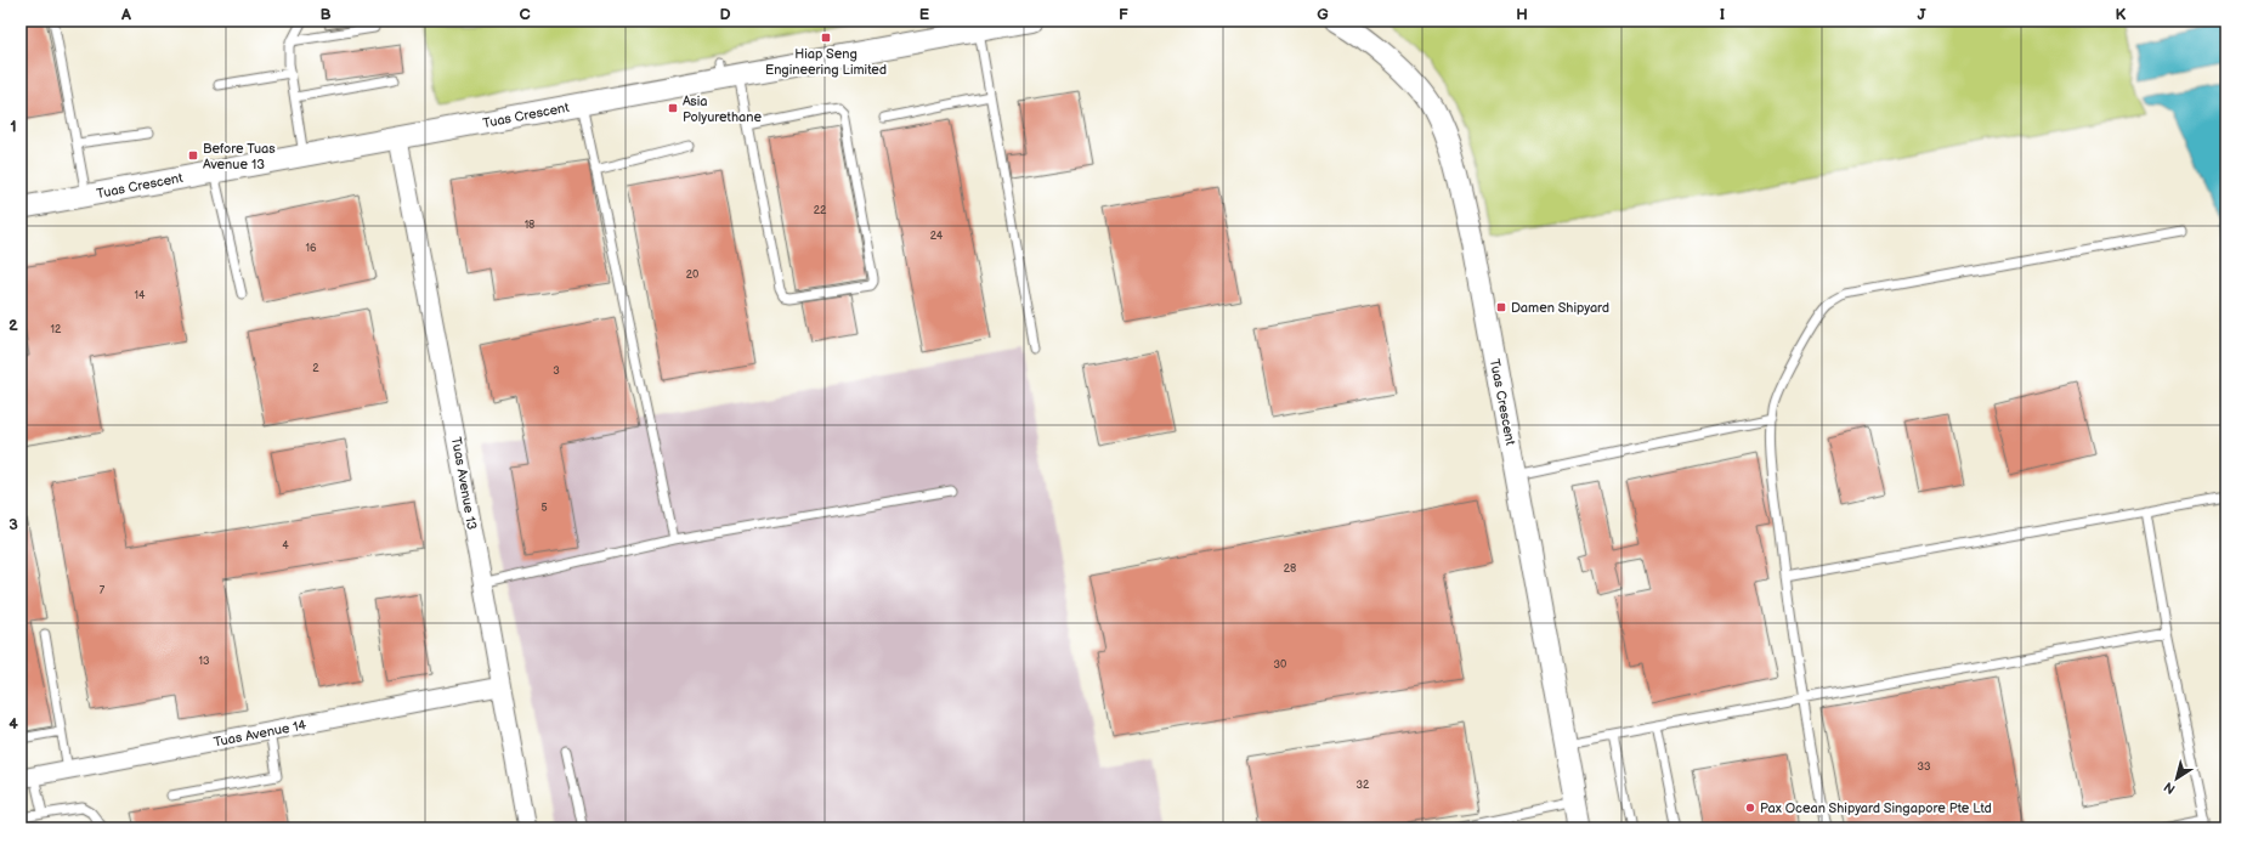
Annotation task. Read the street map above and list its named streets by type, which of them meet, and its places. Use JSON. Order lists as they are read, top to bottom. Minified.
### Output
{"streets":{"street":["Tuas Crescent","Tuas Avenue 13","Tuas Avenue 14"]},"crossings":[["Tuas Crescent","Tuas Avenue 13"],["Tuas Avenue 13","Tuas Avenue 14"]],"places":{"transit":["Hiap Seng Engineering Limited","Asia Polyurethane","Before Tuas Avenue 13","Damen Shipyard"],"other":["Pax Ocean Shipyard Singapore Pte Ltd"]},"house_numbers":["22","18","24","16","20","14","12","2","3","5","4","28","7","13","30","33","32"],"north":"bottom left","grid":{"columns":["A","B","C","D","E","F","G","H","I","J","K"],"rows":["1","2","3","4"]}}
